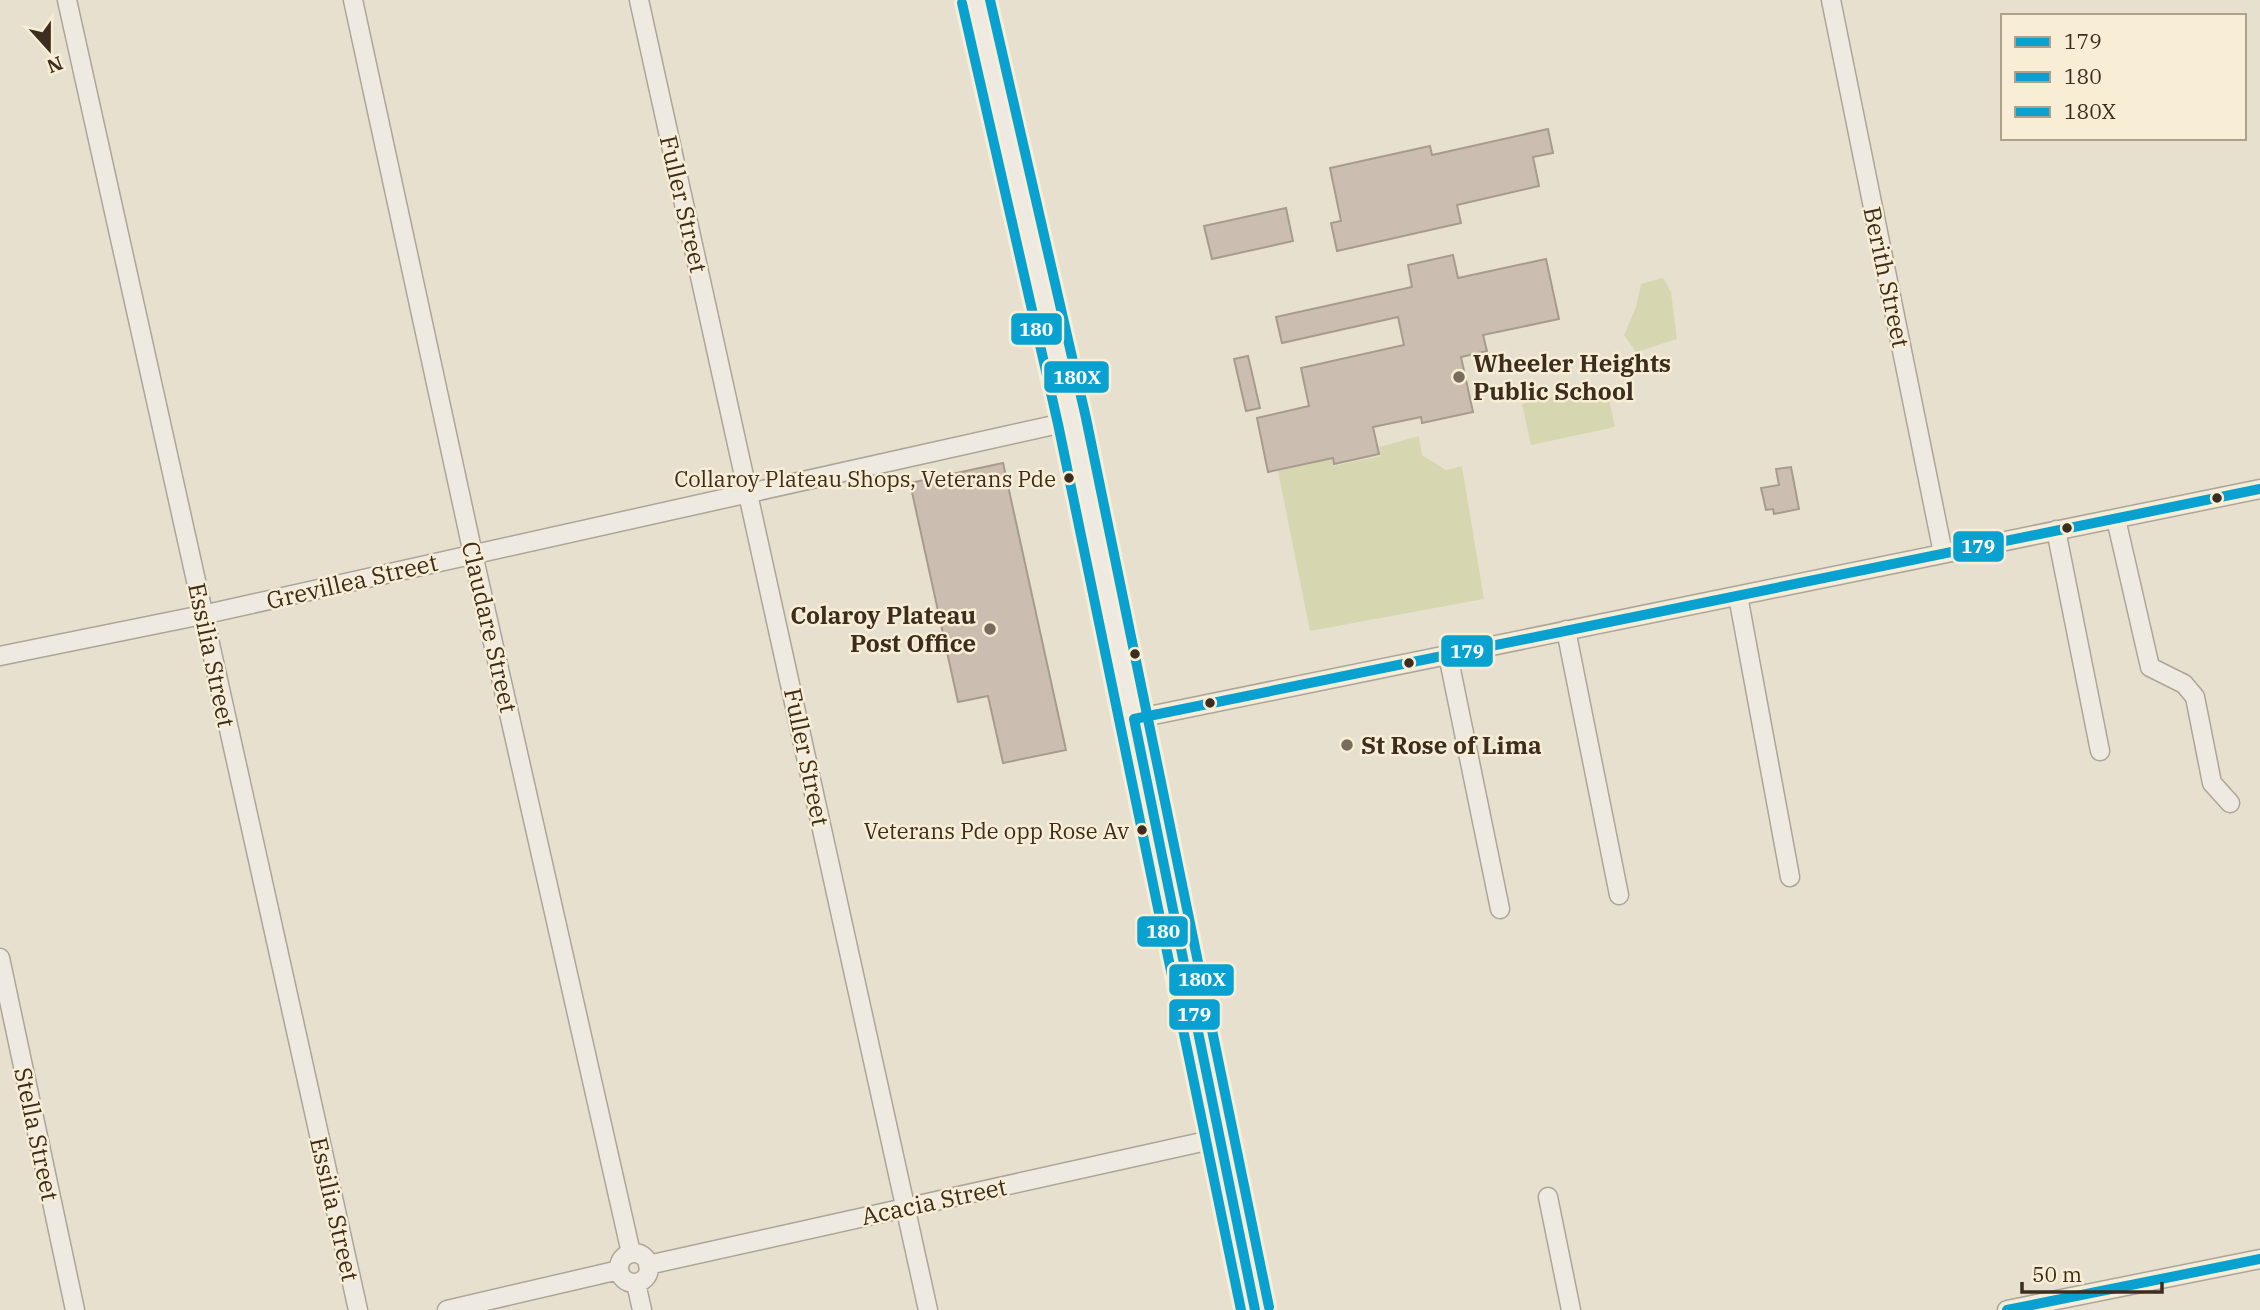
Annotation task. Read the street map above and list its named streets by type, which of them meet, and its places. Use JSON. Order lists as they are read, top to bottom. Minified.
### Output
{"streets":{"street":["Fuller Street","Berith Street","Grevillea Street","Claudare Street","Essilia Street","Stella Street","Acacia Street"]},"crossings":[["Fuller Street","Grevillea Street"],["Fuller Street","Acacia Street"],["Grevillea Street","Claudare Street"],["Grevillea Street","Essilia Street"],["Claudare Street","Acacia Street"]],"places":["Wheeler Heights Public School","Collaroy Plateau Shops, Veterans Pde","Colaroy Plateau Post Office","St Rose of Lima","Veterans Pde opp Rose Av"],"lines":["transit line 180X","transit line 180","transit line 179"],"legend":["179","180","180X"],"scale_bar":"50 m","north":"bottom"}
